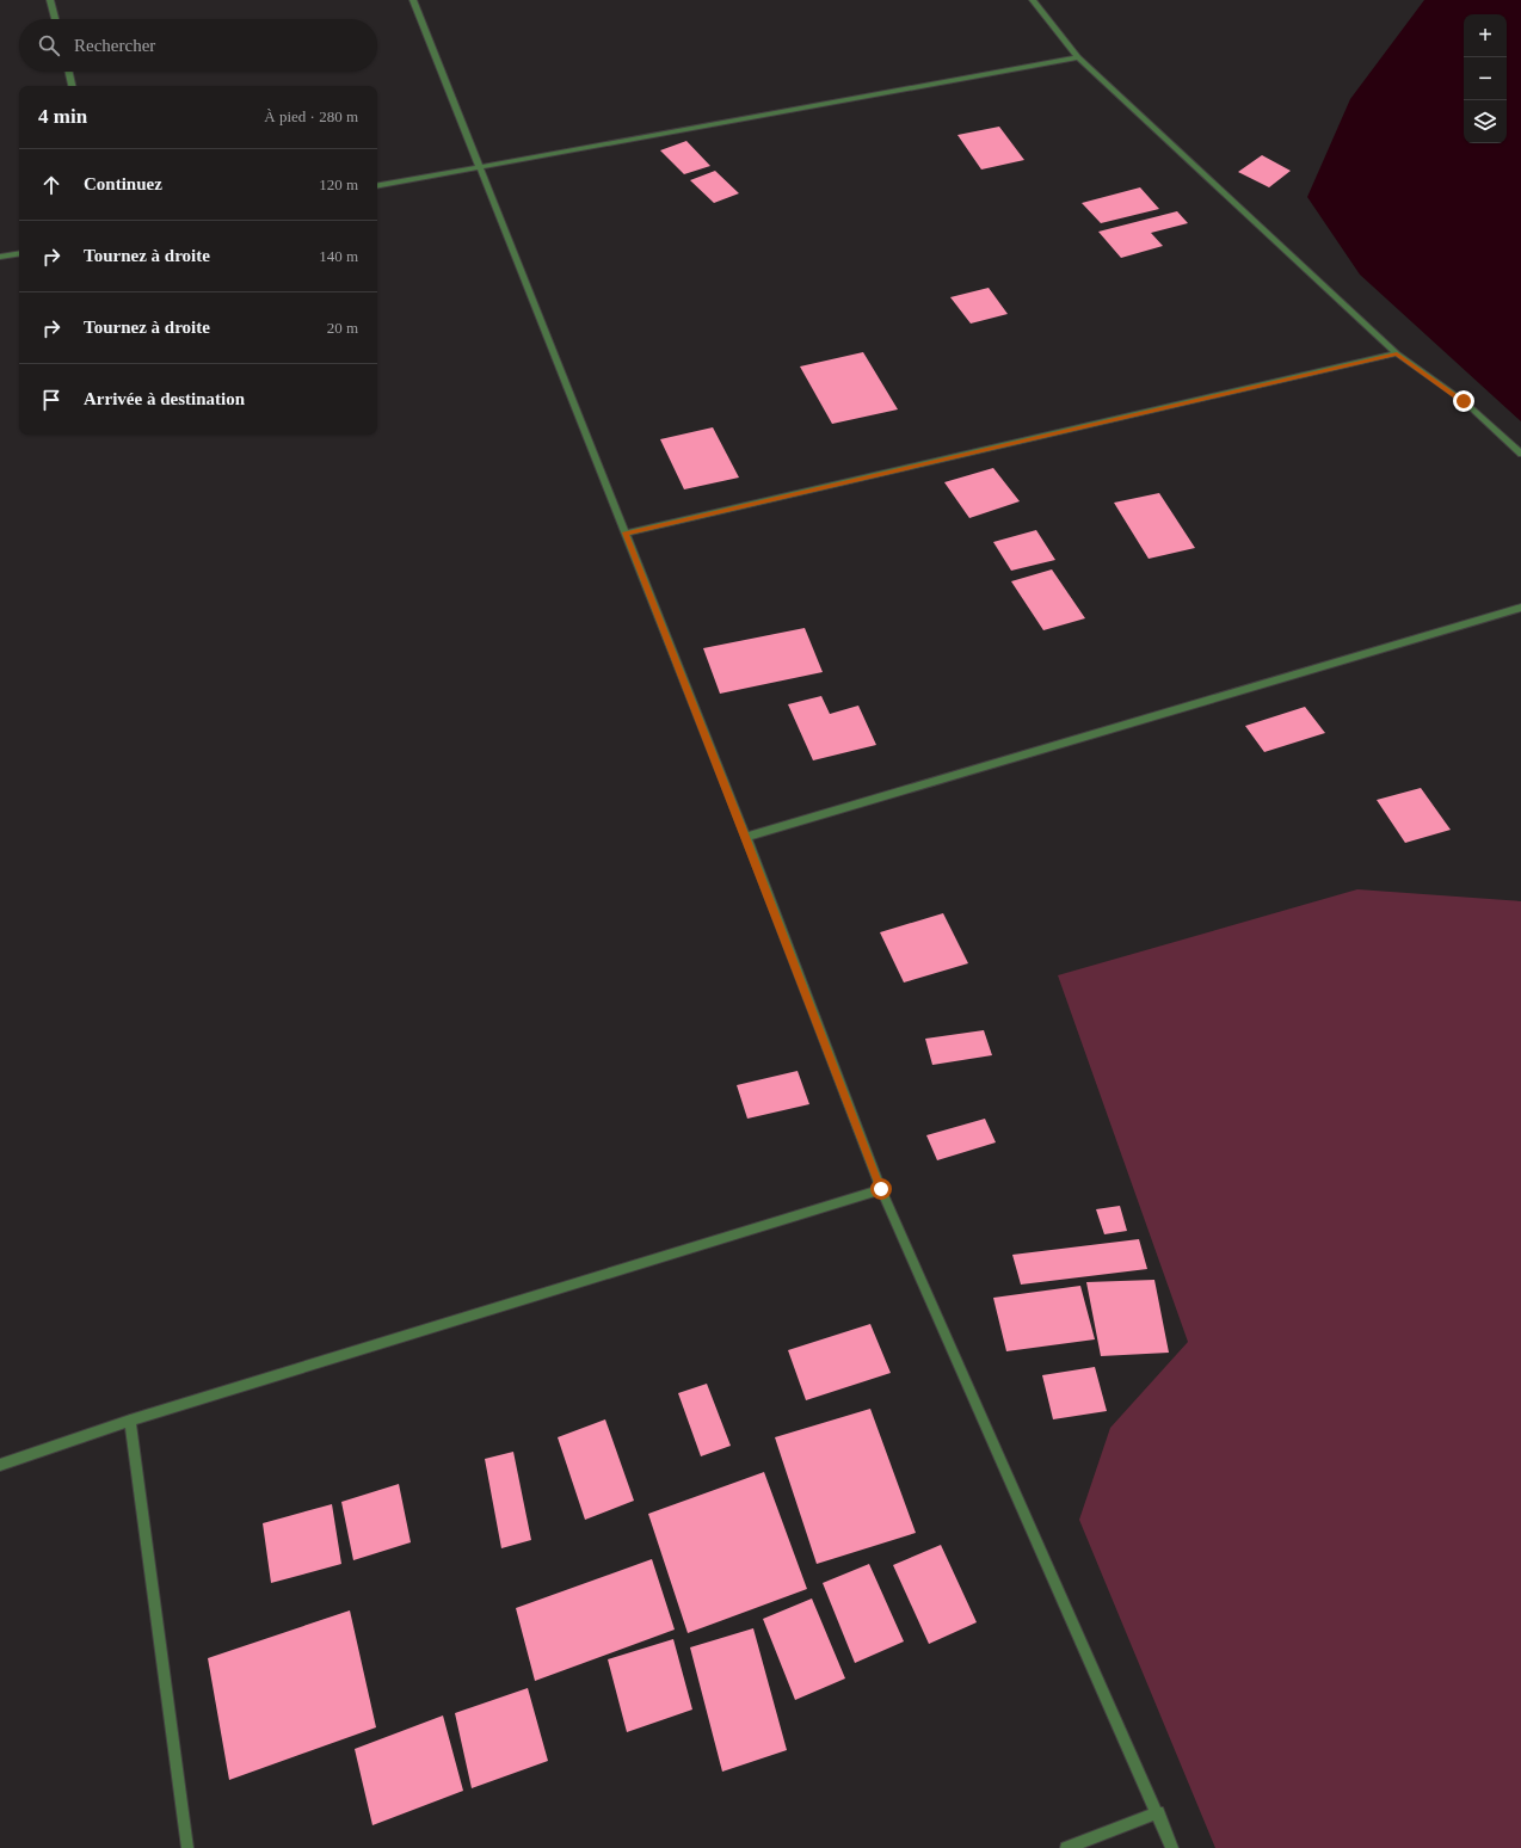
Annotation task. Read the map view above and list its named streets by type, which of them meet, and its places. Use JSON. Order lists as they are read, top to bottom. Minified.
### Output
{"page":{"map_buttons":["+","−"],"search":"Rechercher","heading":["4 min","À pied · 280 m"],"list":[["Continuez","120 m"],["Tournez à droite","140 m"],["Tournez à droite","20 m"],"Arrivée à destination"]}}
